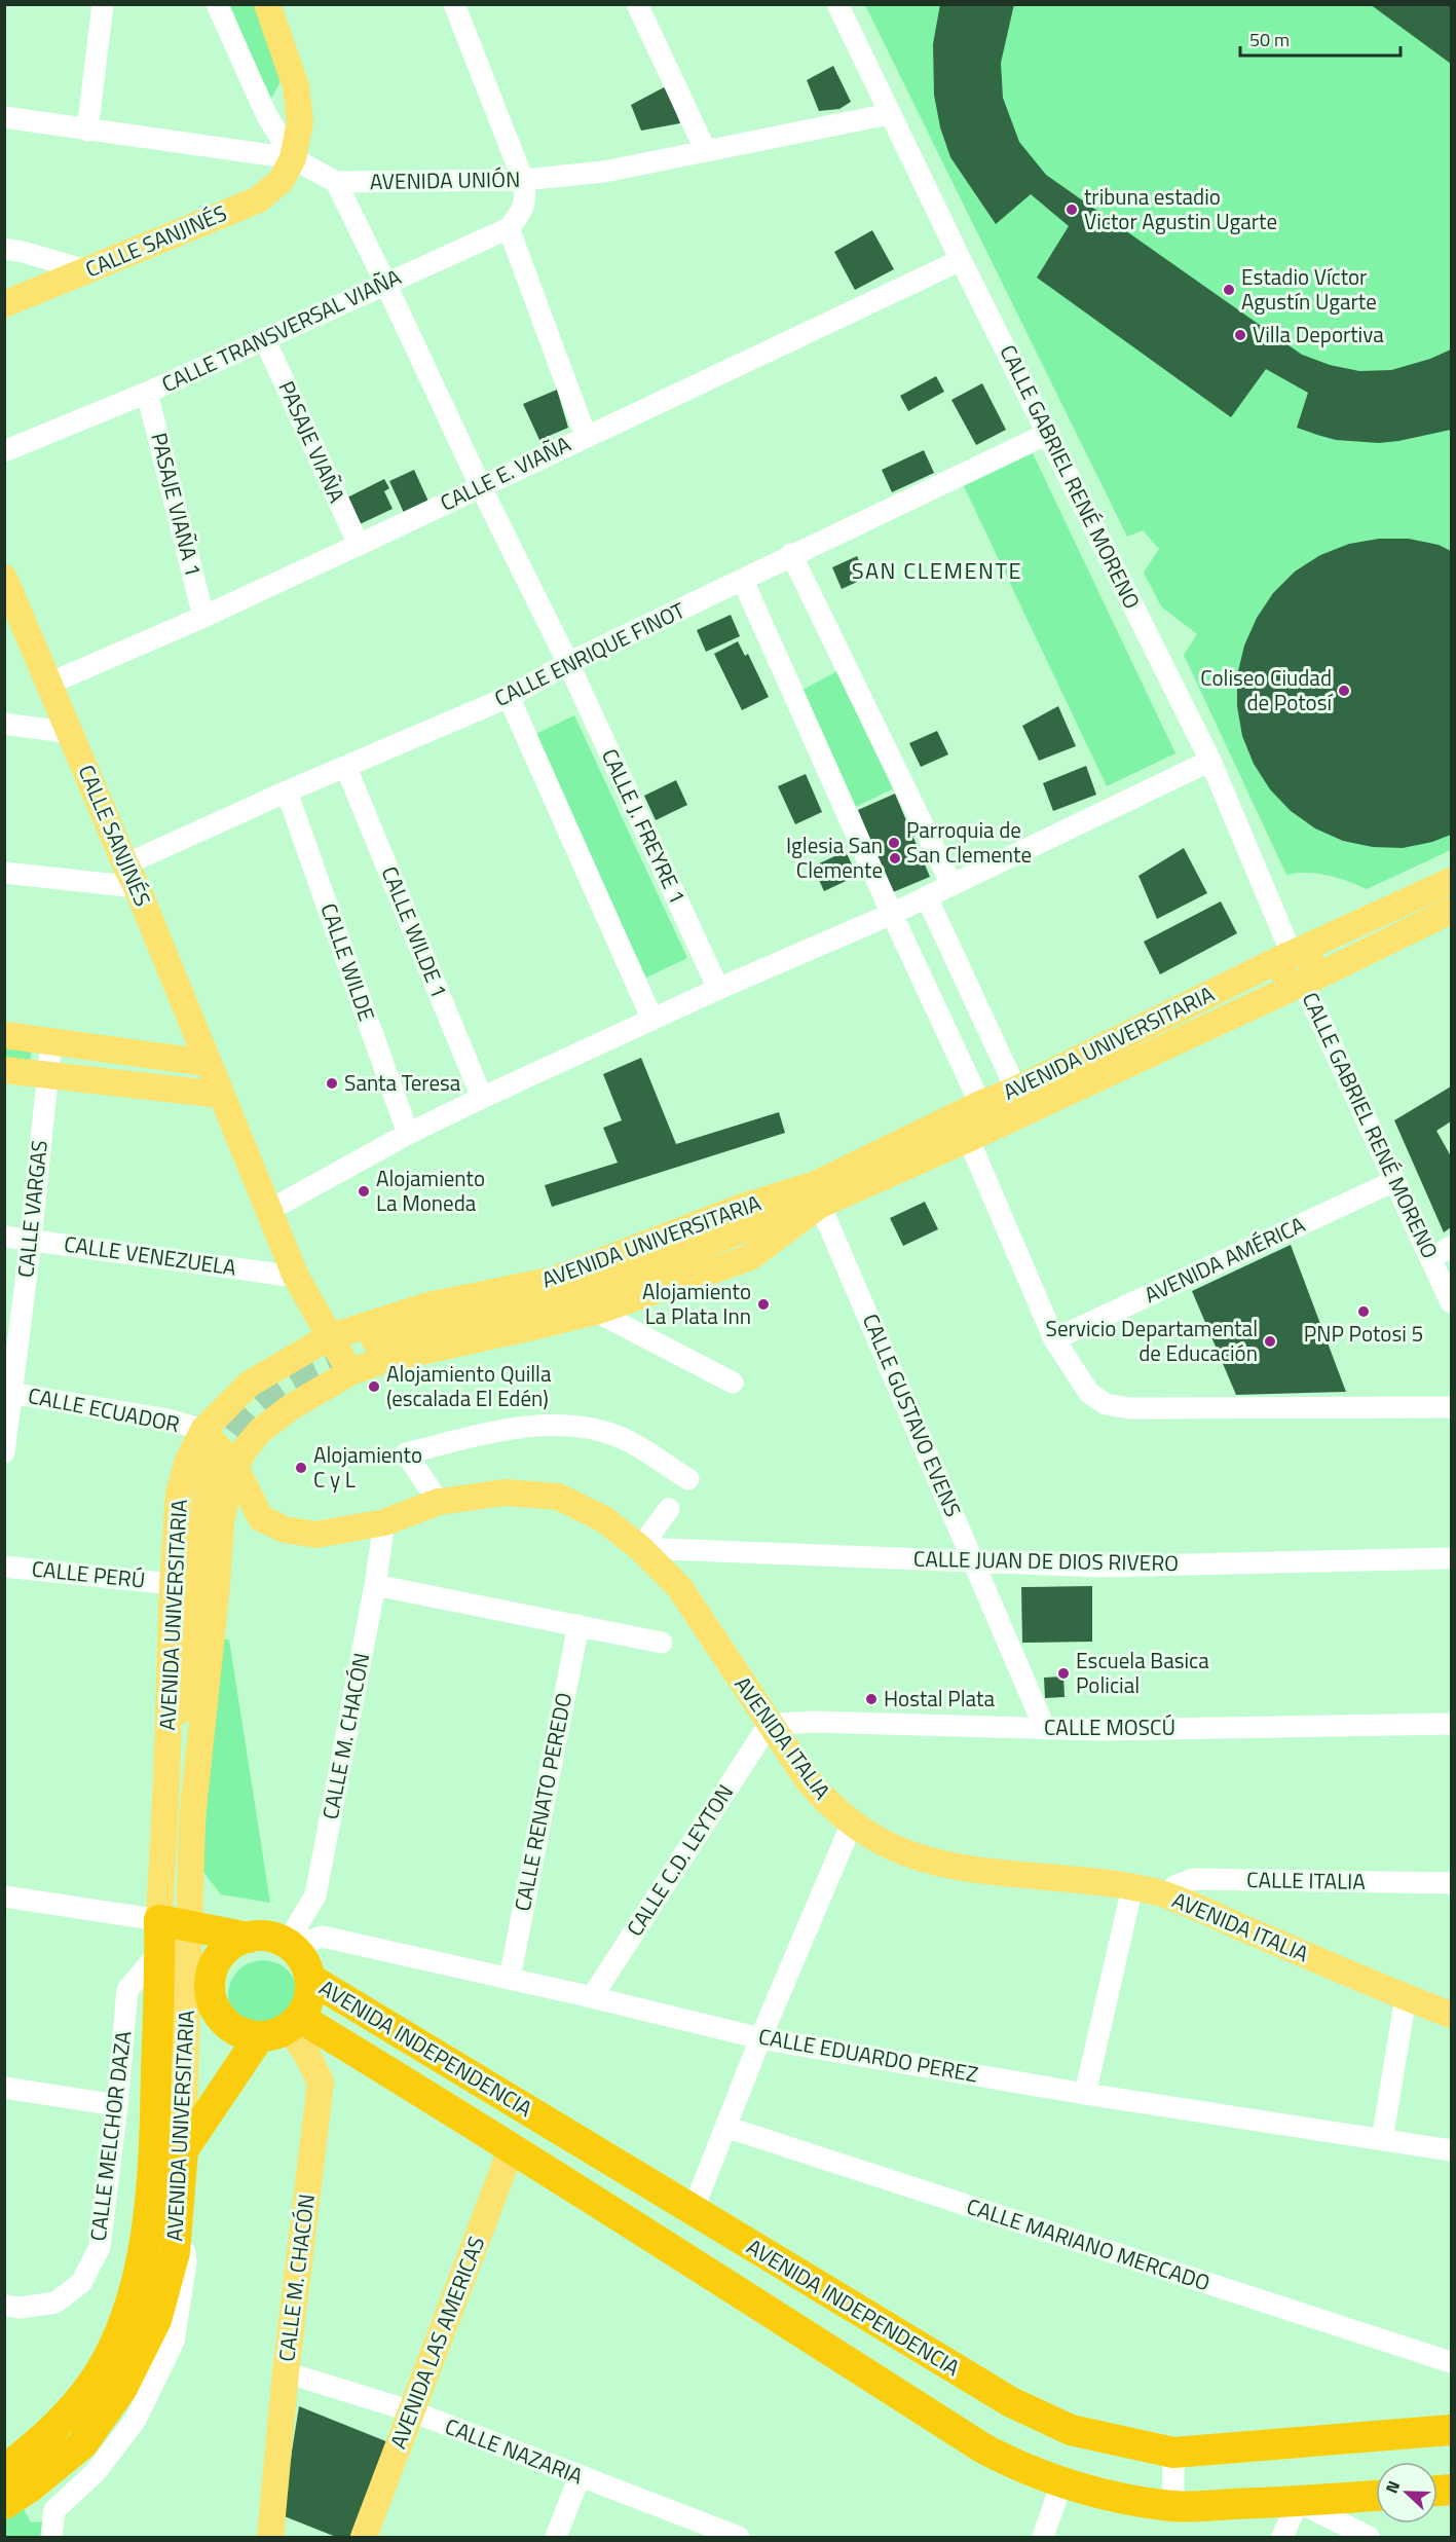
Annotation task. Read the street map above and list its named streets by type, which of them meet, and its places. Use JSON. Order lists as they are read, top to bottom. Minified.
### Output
{"streets":{"highway":["AVENIDA UNIVERSITARIA","AVENIDA INDEPENDENCIA"],"main road":["CALLE SANJINÉS","CALLE M. CHACÓN","AVENIDA ITALIA","AVENIDA LAS AMERICAS"],"street":["AVENIDA UNIÓN","CALLE TRANSVERSAL VIAÑA","PASAJE VIAÑA","CALLE E. VIAÑA","CALLE GABRIEL RENÉ MORENO","PASAJE VIAÑA 1","CALLE ENRIQUE FINOT","CALLE J. FREYRE 1","CALLE WILDE 1","CALLE WILDE","CALLE VARGAS","CALLE VENEZUELA","AVENIDA AMÉRICA","CALLE ECUADOR","CALLE GUSTAVO EVENS","CALLE JUAN DE DIOS RIVERO","CALLE PERÚ","CALLE MOSCÚ","CALLE RENATO PEREDO","CALLE C.D. LEYTON","CALLE ITALIA","CALLE EDUARDO PEREZ","CALLE MELCHOR DAZA","CALLE MARIANO MERCADO","CALLE NAZARIA"]},"crossings":[["AVENIDA UNIÓN","CALLE SANJINÉS"],["AVENIDA UNIÓN","CALLE GABRIEL RENÉ MORENO"],["AVENIDA UNIÓN","CALLE J. FREYRE 1"],["CALLE SANJINÉS","CALLE E. VIAÑA"],["CALLE SANJINÉS","CALLE ENRIQUE FINOT"],["CALLE SANJINÉS","AVENIDA UNIVERSITARIA"],["CALLE SANJINÉS","CALLE VENEZUELA"],["CALLE TRANSVERSAL VIAÑA","PASAJE VIAÑA"],["CALLE TRANSVERSAL VIAÑA","PASAJE VIAÑA 1"],["CALLE TRANSVERSAL VIAÑA","CALLE J. FREYRE 1"],["PASAJE VIAÑA","CALLE E. VIAÑA"],["CALLE E. VIAÑA","CALLE GABRIEL RENÉ MORENO"],["CALLE E. VIAÑA","PASAJE VIAÑA 1"],["CALLE E. VIAÑA","CALLE J. FREYRE 1"],["CALLE GABRIEL RENÉ MORENO","CALLE ENRIQUE FINOT"],["CALLE GABRIEL RENÉ MORENO","AVENIDA UNIVERSITARIA"],["CALLE GABRIEL RENÉ MORENO","AVENIDA AMÉRICA"],["CALLE ENRIQUE FINOT","CALLE J. FREYRE 1"],["CALLE ENRIQUE FINOT","CALLE WILDE 1"],["CALLE ENRIQUE FINOT","CALLE WILDE"],["AVENIDA UNIVERSITARIA","CALLE ECUADOR"],["AVENIDA UNIVERSITARIA","CALLE GUSTAVO EVENS"],["AVENIDA UNIVERSITARIA","CALLE PERÚ"],["AVENIDA UNIVERSITARIA","CALLE MELCHOR DAZA"],["CALLE VARGAS","CALLE VENEZUELA"],["CALLE VARGAS","CALLE ECUADOR"],["CALLE GUSTAVO EVENS","CALLE JUAN DE DIOS RIVERO"],["CALLE GUSTAVO EVENS","CALLE MOSCÚ"],["CALLE JUAN DE DIOS RIVERO","AVENIDA ITALIA"],["CALLE MOSCÚ","AVENIDA ITALIA"],["CALLE MOSCÚ","CALLE C.D. LEYTON"],["CALLE M. CHACÓN","AVENIDA ITALIA"],["CALLE M. CHACÓN","AVENIDA INDEPENDENCIA"],["CALLE M. CHACÓN","CALLE EDUARDO PEREZ"],["CALLE M. CHACÓN","CALLE NAZARIA"],["AVENIDA ITALIA","CALLE C.D. LEYTON"],["AVENIDA ITALIA","CALLE ITALIA"],["CALLE RENATO PEREDO","CALLE EDUARDO PEREZ"],["CALLE C.D. LEYTON","CALLE EDUARDO PEREZ"],["AVENIDA INDEPENDENCIA","CALLE EDUARDO PEREZ"],["AVENIDA INDEPENDENCIA","AVENIDA LAS AMERICAS"],["AVENIDA LAS AMERICAS","CALLE NAZARIA"]],"districts":["SAN CLEMENTE"],"places":["tribuna estadio Victor Agustin Ugarte","Estadio Víctor Agustín Ugarte","Villa Deportiva","Coliseo Ciudad de Potosí","Parroquia de San Clemente","Iglesia San Clemente","Santa Teresa","Alojamiento La Moneda","Alojamiento La Plata Inn","PNP Potosi 5","Servicio Departamental de Educación","Alojamiento Quilla (escalada El Edén)","Alojamiento C y L","Escuela Basica Policial","Hostal Plata"],"scale_bar":"50 m","north":"left"}
